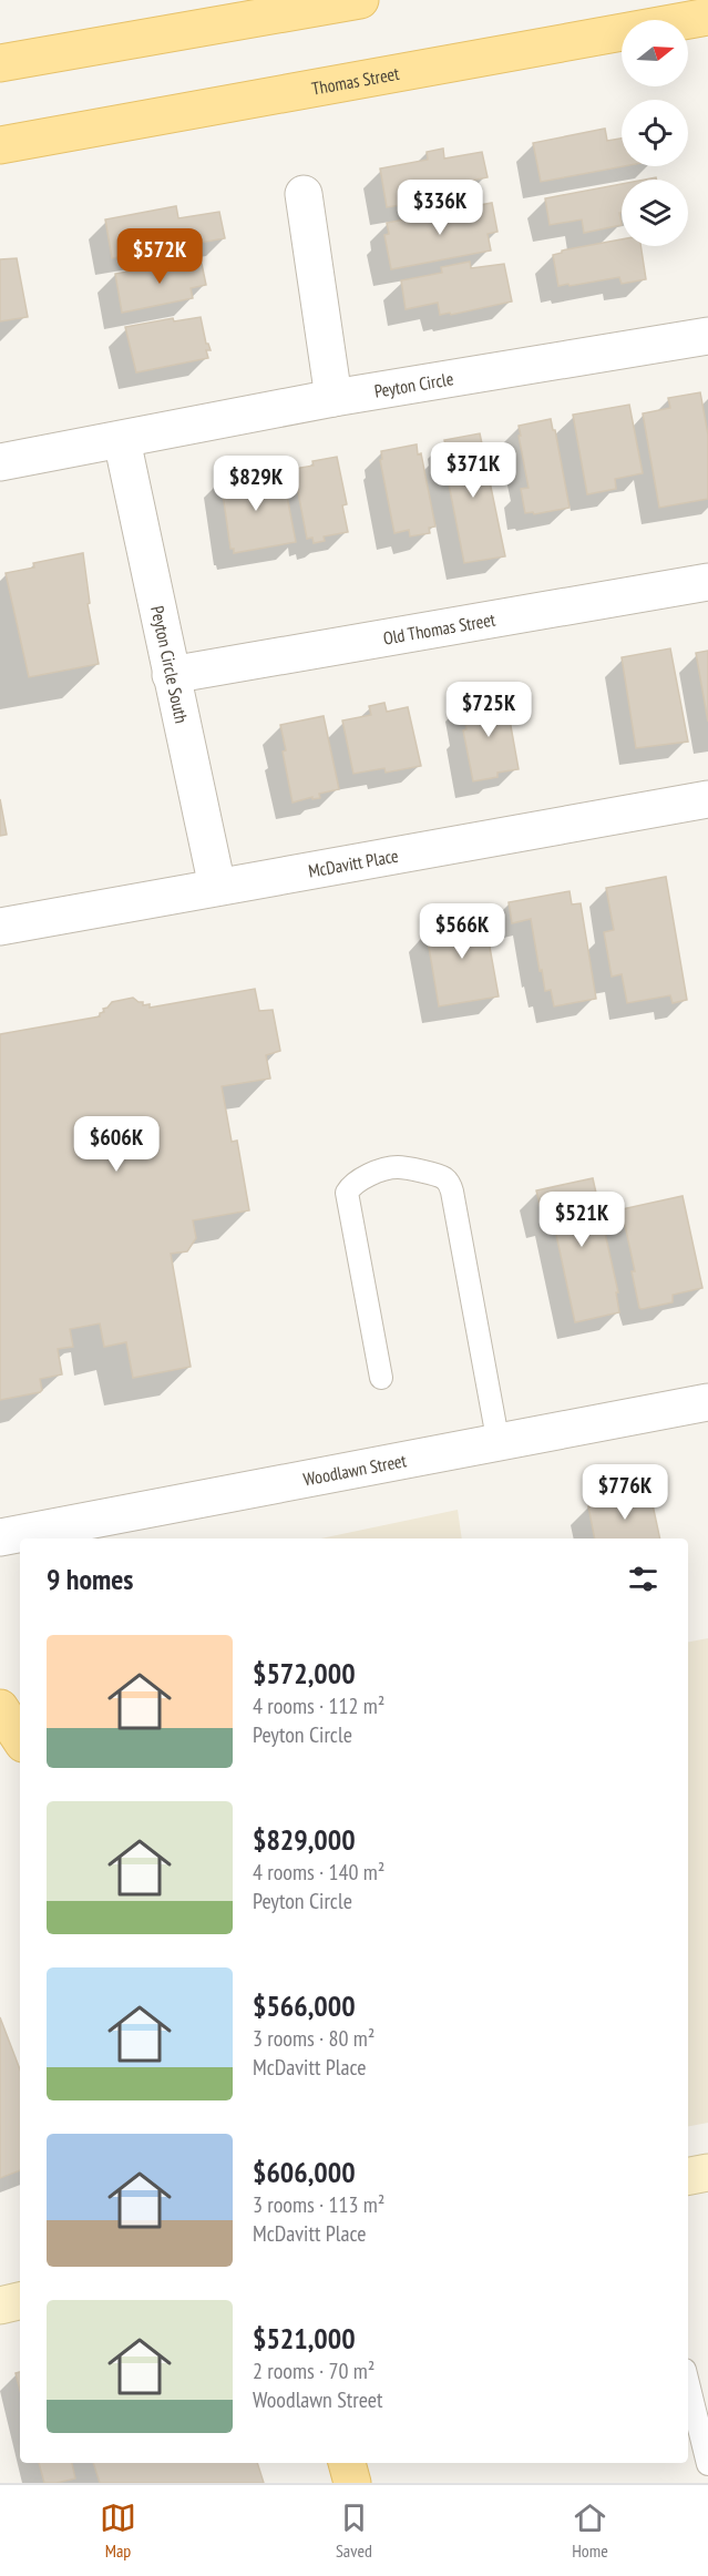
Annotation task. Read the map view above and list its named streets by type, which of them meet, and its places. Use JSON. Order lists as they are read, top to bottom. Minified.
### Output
{"streets":{"main road":["Thomas Street"],"street":["Peyton Circle","Old Thomas Street","Peyton Circle South","McDavitt Place","Woodlawn Street"]},"crossings":[["Peyton Circle","Peyton Circle South"],["Old Thomas Street","Peyton Circle South"],["Peyton Circle South","McDavitt Place"]],"north":"right","page":{"price":["$336K","$572K","$371K","$829K","$725K","$566K","$606K","$521K","$776K"],"heading":"9 homes","list":[{"name":"$572,000","note":"4 rooms · 112 m² · Peyton Circle"},{"name":"$829,000","note":"4 rooms · 140 m² · Peyton Circle"},{"name":"$566,000","note":"3 rooms · 80 m² · McDavitt Place"},{"name":"$606,000","note":"3 rooms · 113 m² · McDavitt Place"},{"name":"$521,000","note":"2 rooms · 70 m² · Woodlawn Street"}],"tabs":["Map","Saved","Home"]}}
